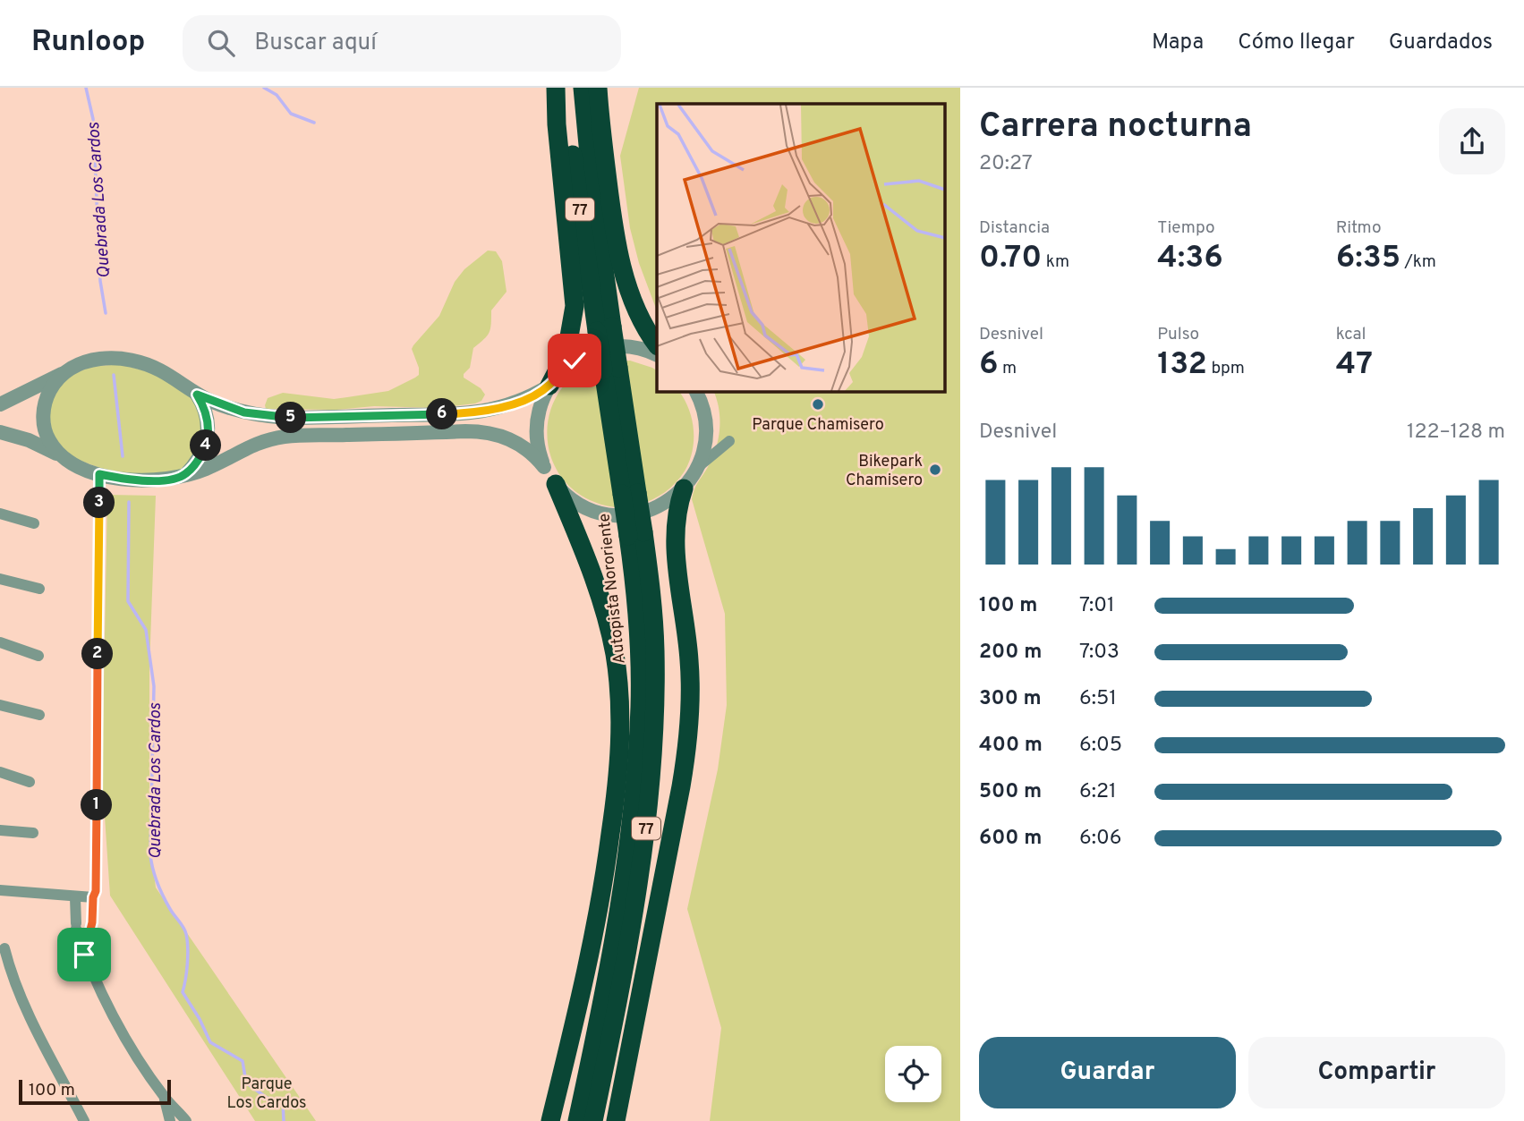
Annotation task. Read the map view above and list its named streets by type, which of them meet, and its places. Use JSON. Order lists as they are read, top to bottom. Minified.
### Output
{"streets":{"highway":["77","Autopista Nororiente"]},"water":["Quebrada Los Cardos"],"parks":["Parque Los Cardos"],"places":["Parque Chamisero","Bikepark Chamisero"],"scale_bar":"100 m","page":{"header":"Runloop","search":"Buscar aquí","nav":["Mapa","Cómo llegar","Guardados"],"heading":["Carrera nocturna","20:27"],"stats":[["Distancia","0.70 km"],["Tiempo","4:36"],["Ritmo","6:35 /km"],["Desnivel","6 m"],["Pulso","132 bpm"],["kcal","47"]],"pins":["6","5","4","3","2","1"],"chart":["Desnivel","122–128 m"],"list":[{"name":"100 m","note":"7:01"},{"name":"200 m","note":"7:03"},{"name":"300 m","note":"6:51"},{"name":"400 m","note":"6:05"},{"name":"500 m","note":"6:21"},{"name":"600 m","note":"6:06"}],"buttons":["Guardar","Compartir"],"scale":"100 m"}}
